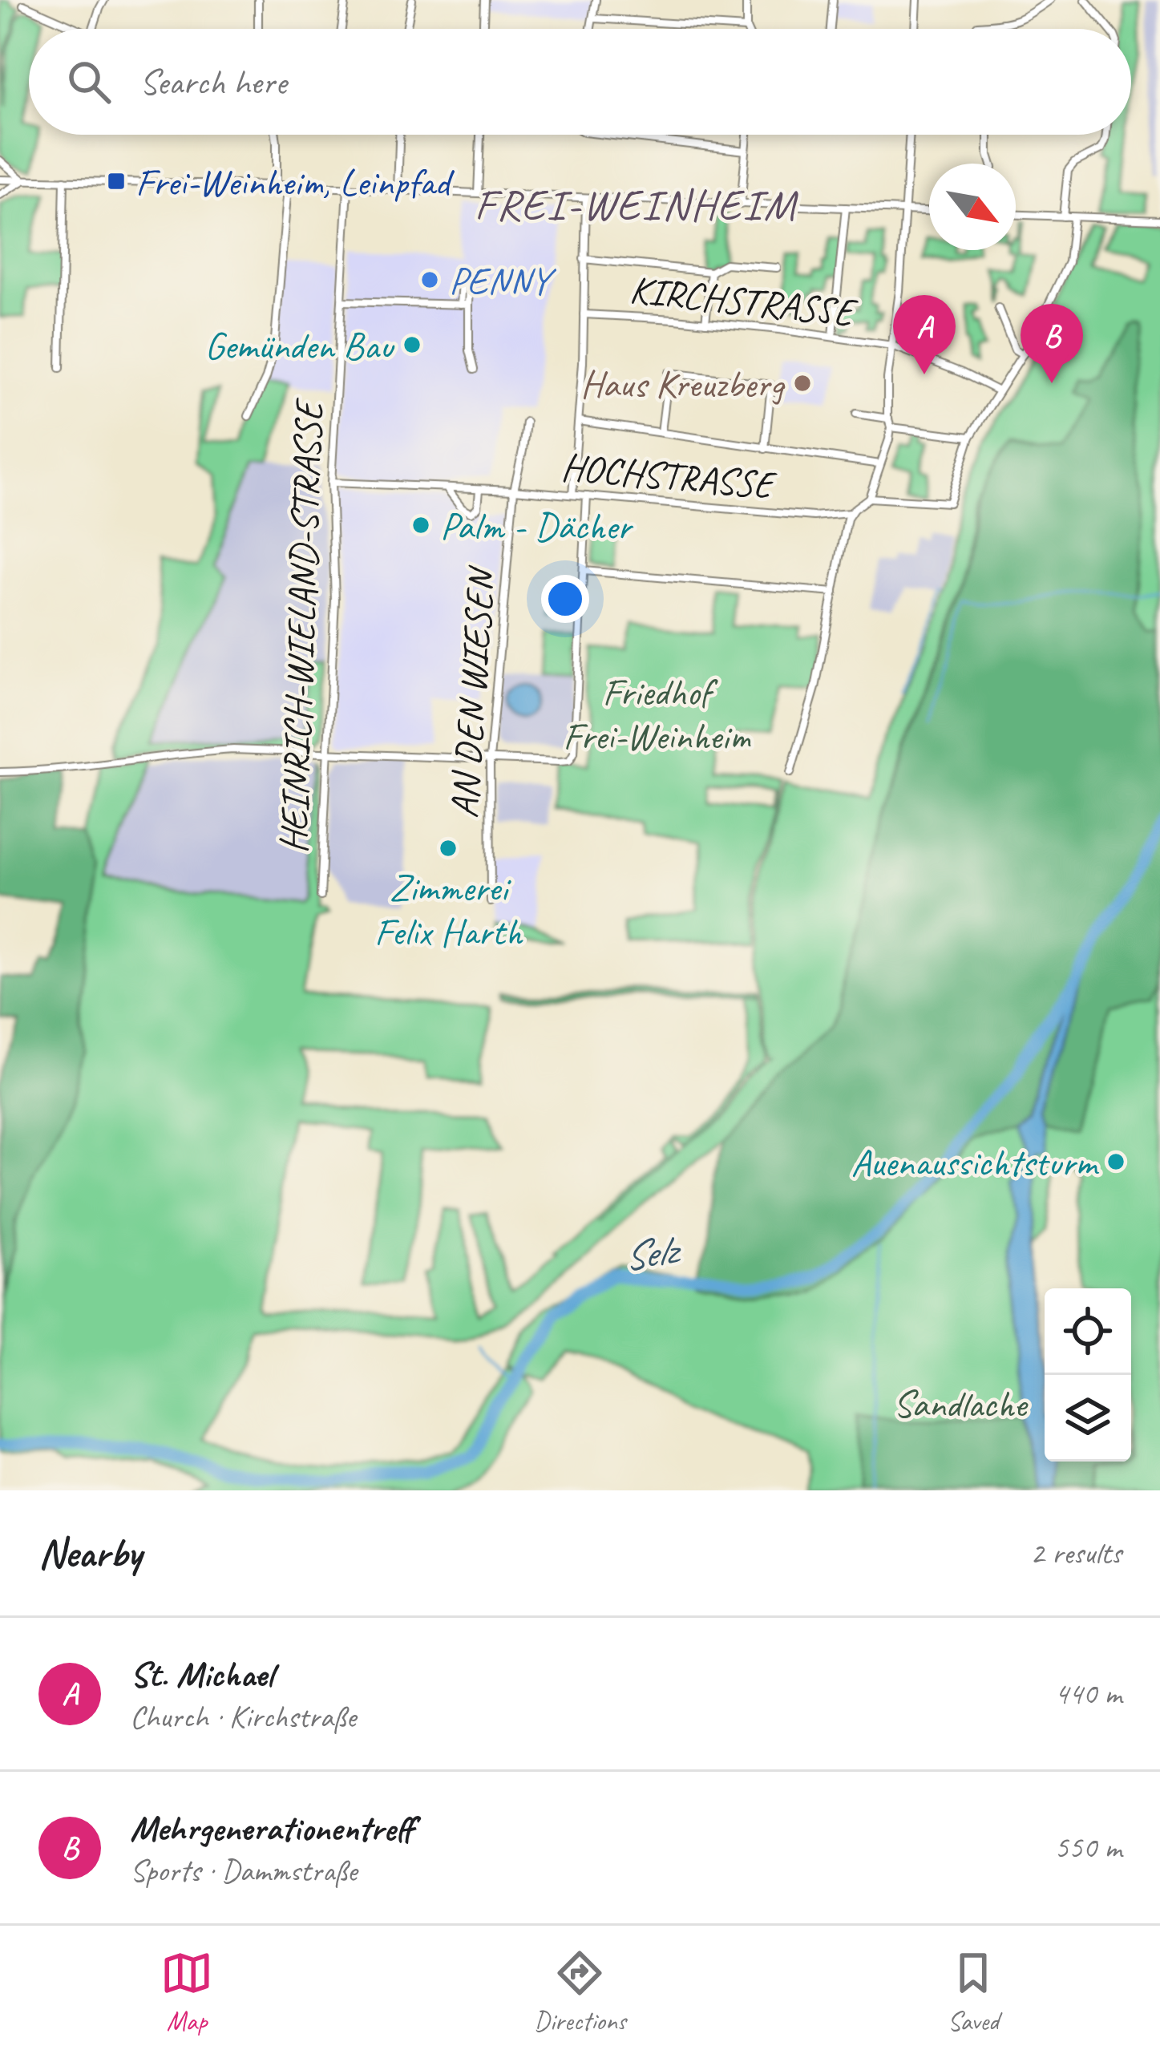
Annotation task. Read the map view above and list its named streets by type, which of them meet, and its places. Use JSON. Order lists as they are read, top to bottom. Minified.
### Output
{"streets":{"street":["KIRCHSTRASSE","HOCHSTRASSE","HEINRICH-WIELAND-STRASSE","AN DEN WIESEN"]},"crossings":[["HOCHSTRASSE","HEINRICH-WIELAND-STRASSE"],["HOCHSTRASSE","AN DEN WIESEN"]],"districts":["FREI-WEINHEIM"],"water":["Selz"],"parks":["Friedhof Frei-Weinheim","Sandlache"],"places":{"transit":["Frei-Weinheim, Leinpfad"],"other":["PENNY","Gemünden Bau","Haus Kreuzberg","Palm - Dächer","Zimmerei Felix Harth","Auenaussichtsturm"]},"north":"bottom right","page":{"search":"Search here","pins":["A","B"],"heading":["Nearby","2 results"],"list":[{"mark":"A","name":"St. Michael","note":"Church · Kirchstraße","value":"440 m"},{"mark":"B","name":"Mehrgenerationentreff","note":"Sports · Dammstraße","value":"550 m"}],"nav":["Map","Directions","Saved"]}}
